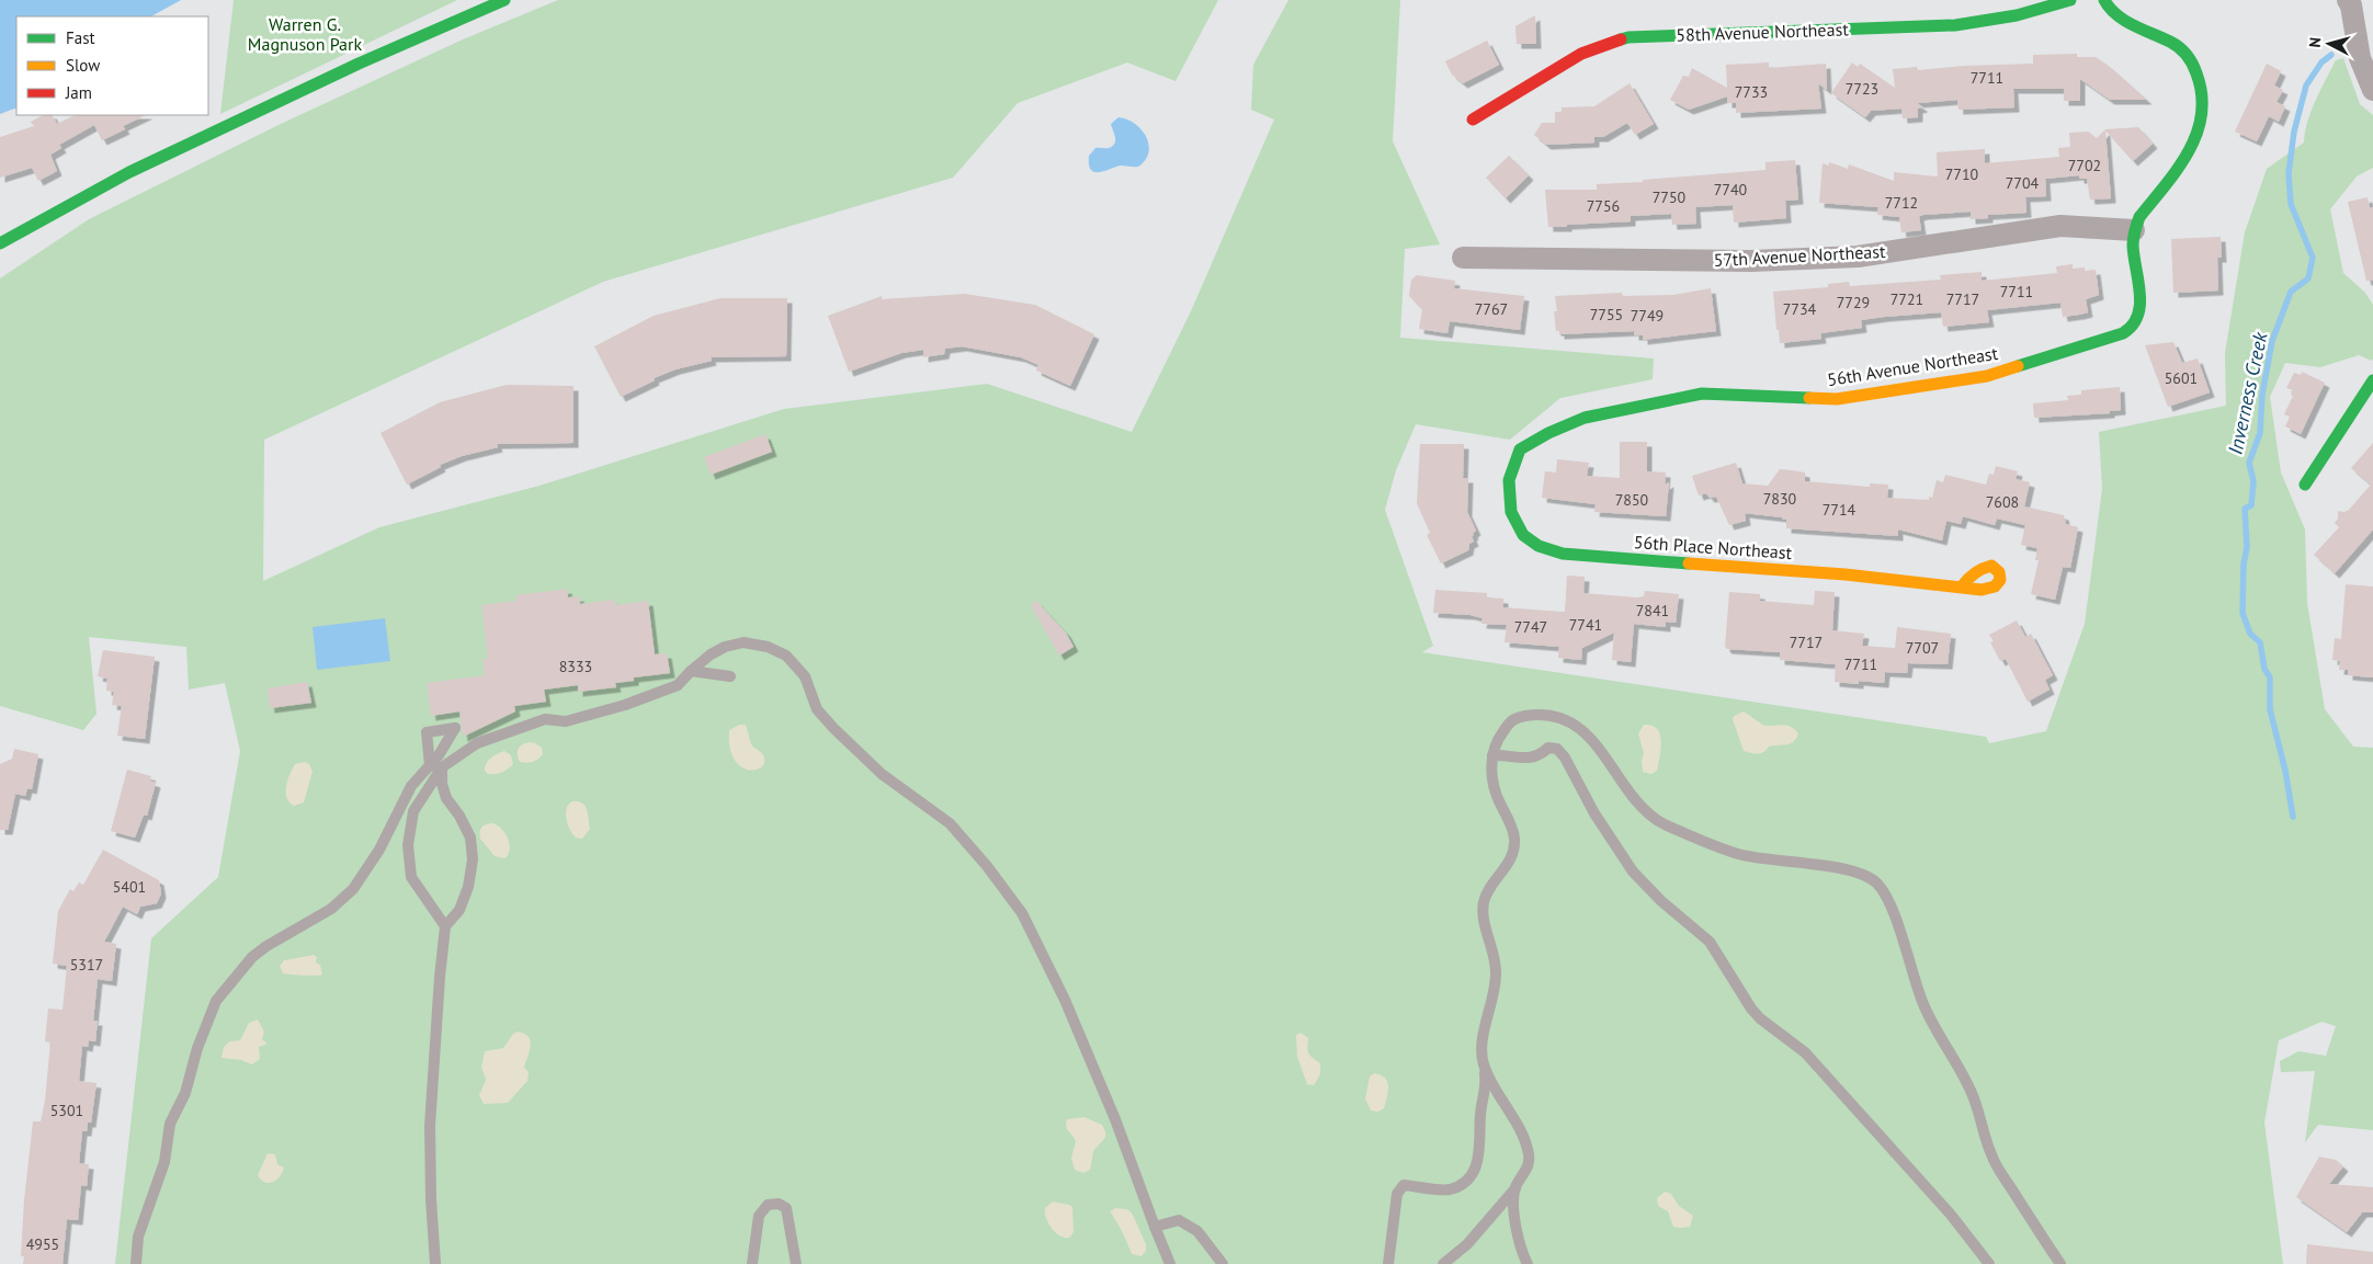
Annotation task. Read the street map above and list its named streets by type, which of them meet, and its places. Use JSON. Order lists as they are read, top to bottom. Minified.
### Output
{"streets":{"street":["58th Avenue Northeast","57th Avenue Northeast","56th Avenue Northeast","56th Place Northeast"]},"crossings":[["57th Avenue Northeast","56th Avenue Northeast"],["56th Avenue Northeast","56th Place Northeast"]],"water":["Inverness Creek"],"parks":["Warren G. Magnuson Park"],"house_numbers":["7711","7723","7733","7702","7710","7704","7740","7750","7712","7756","7711","7721","7717","7729","7767","7734","7755","7749","5601","7830","7850","7608","7714","7841","7741","7747","7717","7707","7711","8333","5401","5317","5301","4955"],"legend":["Fast","Slow","Jam"],"north":"left"}
